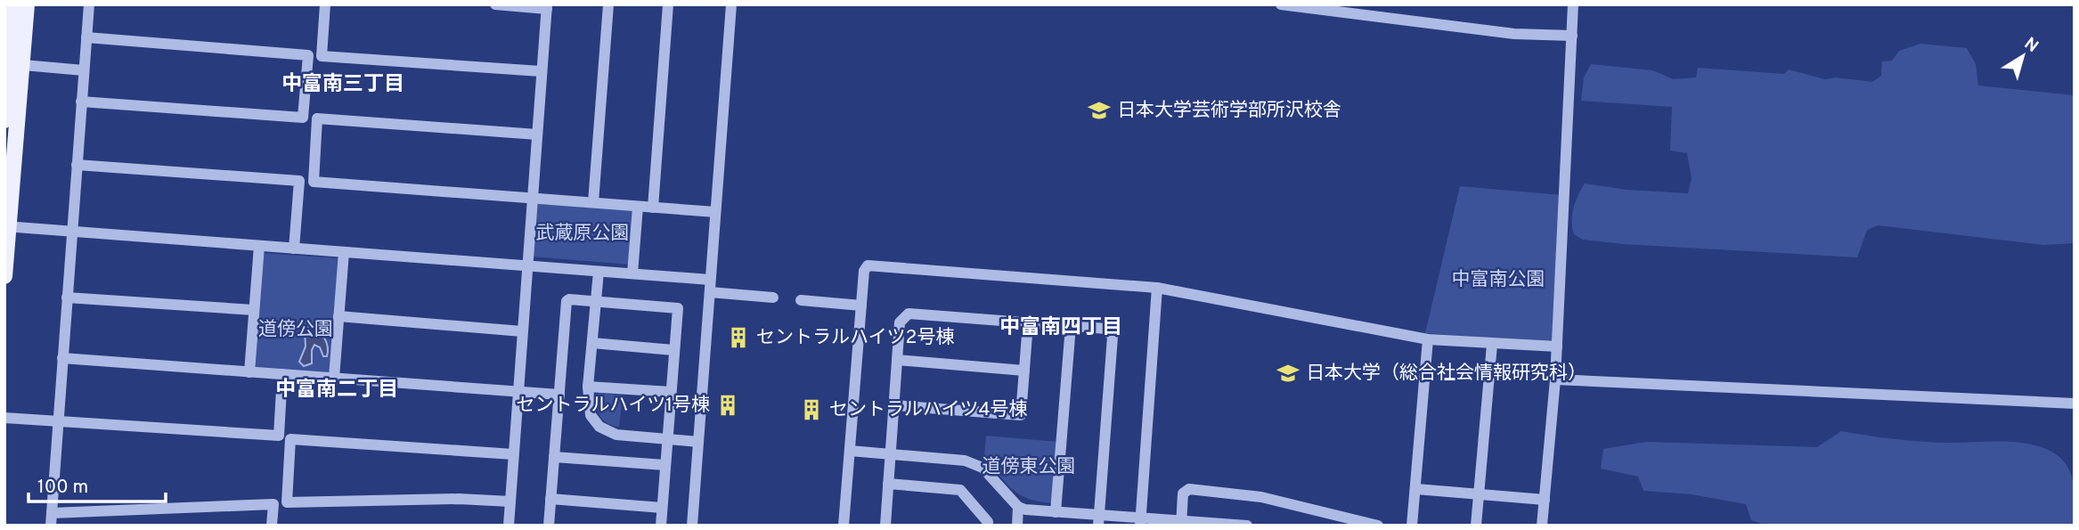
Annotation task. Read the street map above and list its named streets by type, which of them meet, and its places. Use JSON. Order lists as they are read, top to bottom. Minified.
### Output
{"districts":["中富南三丁目","中富南四丁目","中富南二丁目"],"parks":["武蔵原公園","中富南公園","道傍公園","道傍東公園"],"places":{"school or university":["日本大学芸術学部所沢校舎","日本大学（総合社会情報研究科）"],"building":["セントラルハイツ2号棟","セントラルハイツ1号棟","セントラルハイツ4号棟"]},"scale_bar":"100 m","north":"top right"}
